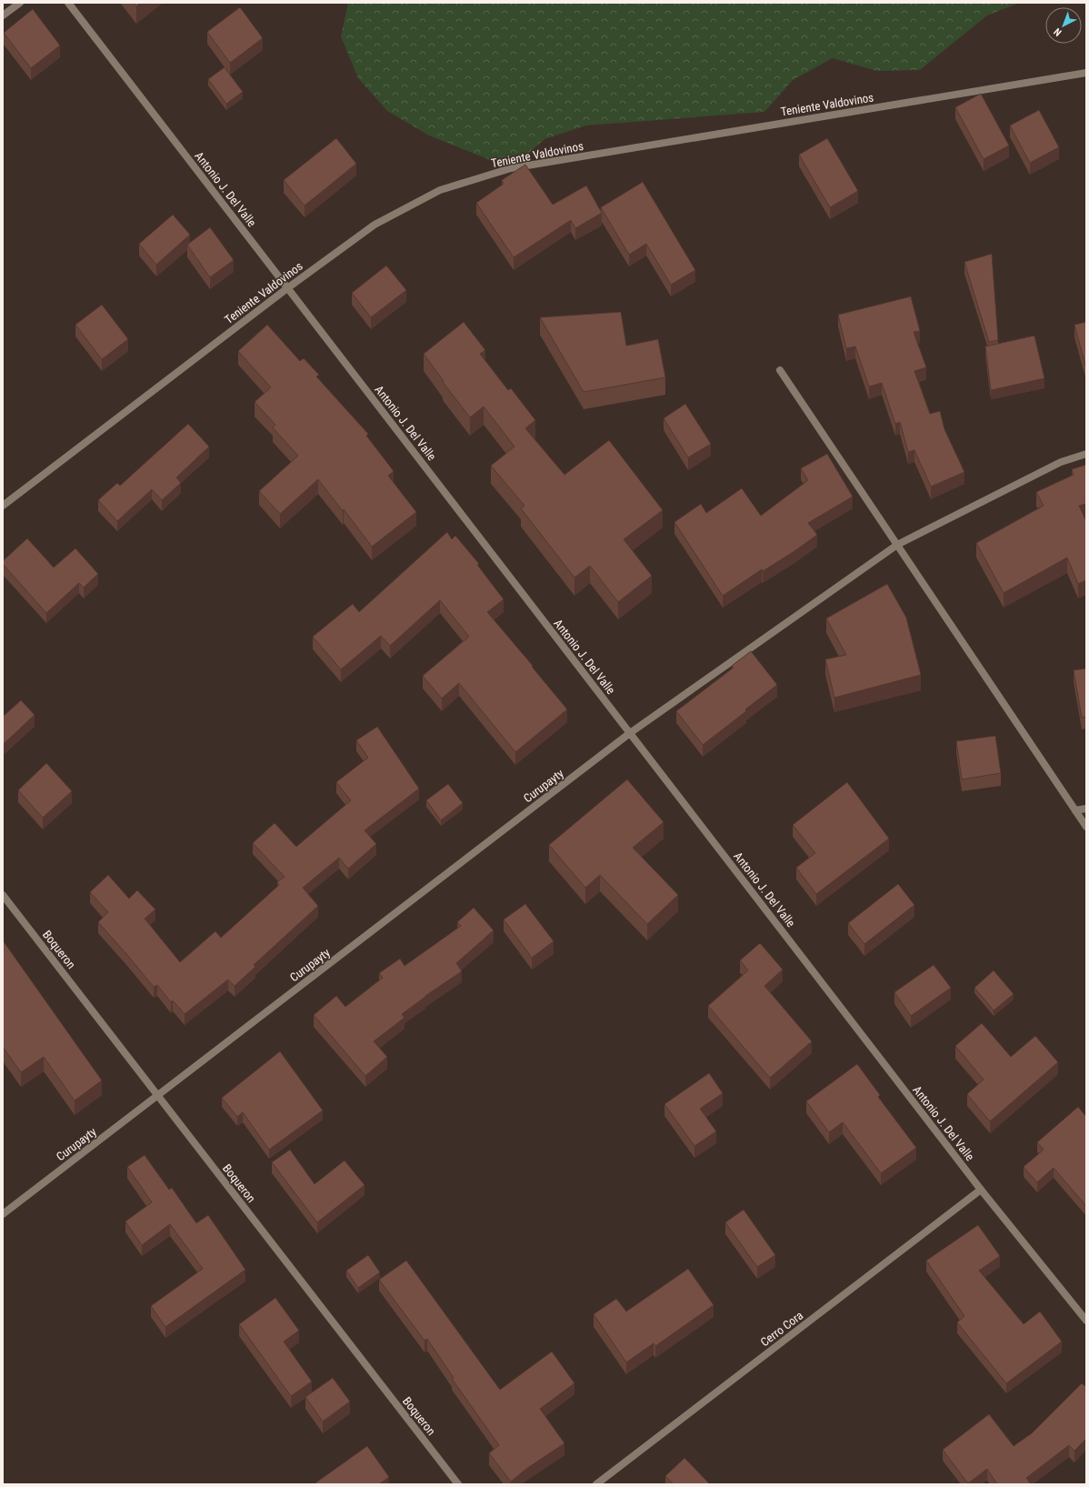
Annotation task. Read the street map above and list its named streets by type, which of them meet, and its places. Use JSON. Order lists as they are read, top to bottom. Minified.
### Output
{"streets":{"street":["Teniente Valdovinos","Antonio J. Del Valle","Curupayty","Boqueron","Cerro Cora"]},"crossings":[["Teniente Valdovinos","Antonio J. Del Valle"],["Antonio J. Del Valle","Curupayty"],["Antonio J. Del Valle","Cerro Cora"],["Curupayty","Boqueron"]],"north":"bottom left"}
